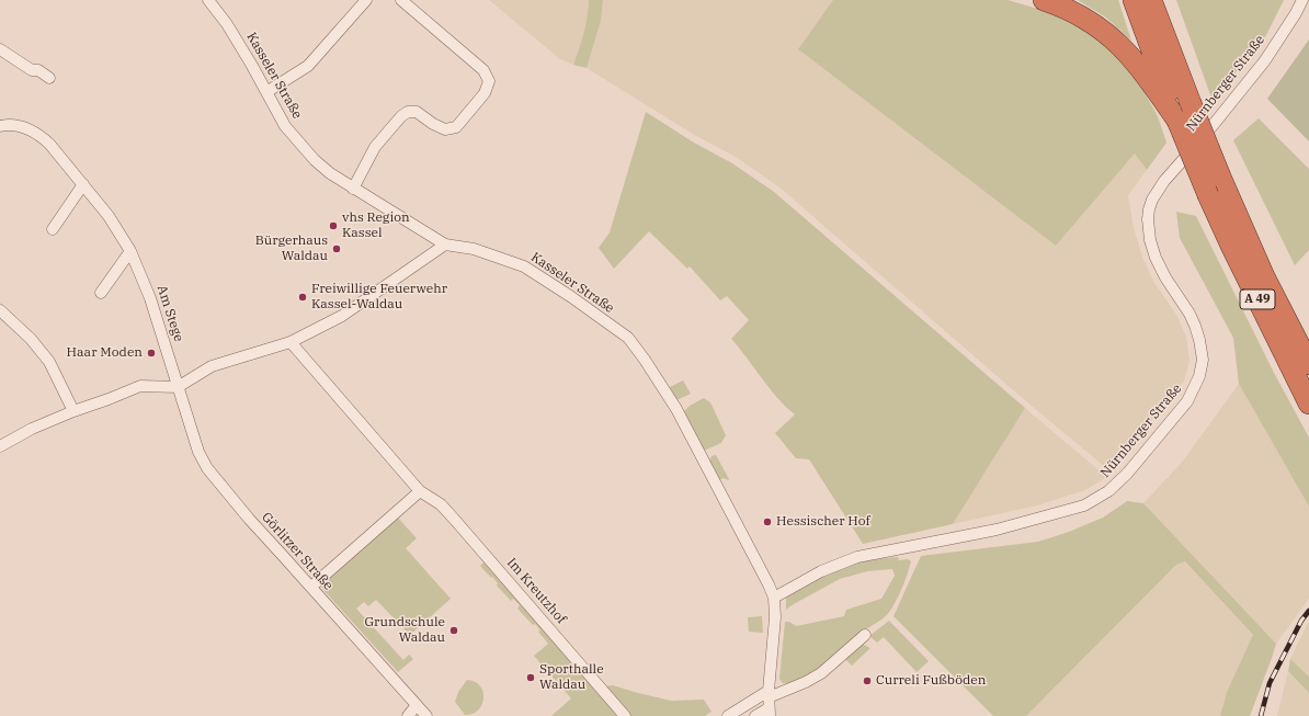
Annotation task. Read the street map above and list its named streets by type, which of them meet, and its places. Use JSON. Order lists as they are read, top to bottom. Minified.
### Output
{"streets":{"highway":["A 49"],"street":["Kasseler Straße","Nürnberger Straße","Am Stege","Görlitzer Straße","Im Kreutzhof"]},"crossings":[["Kasseler Straße","Nürnberger Straße"],["Am Stege","Görlitzer Straße"]],"places":["vhs Region Kassel","Bürgerhaus Waldau","Freiwillige Feuerwehr Kassel-Waldau","Haar Moden","Hessischer Hof","Grundschule Waldau","Sporthalle Waldau","Curreli Fußböden"]}
